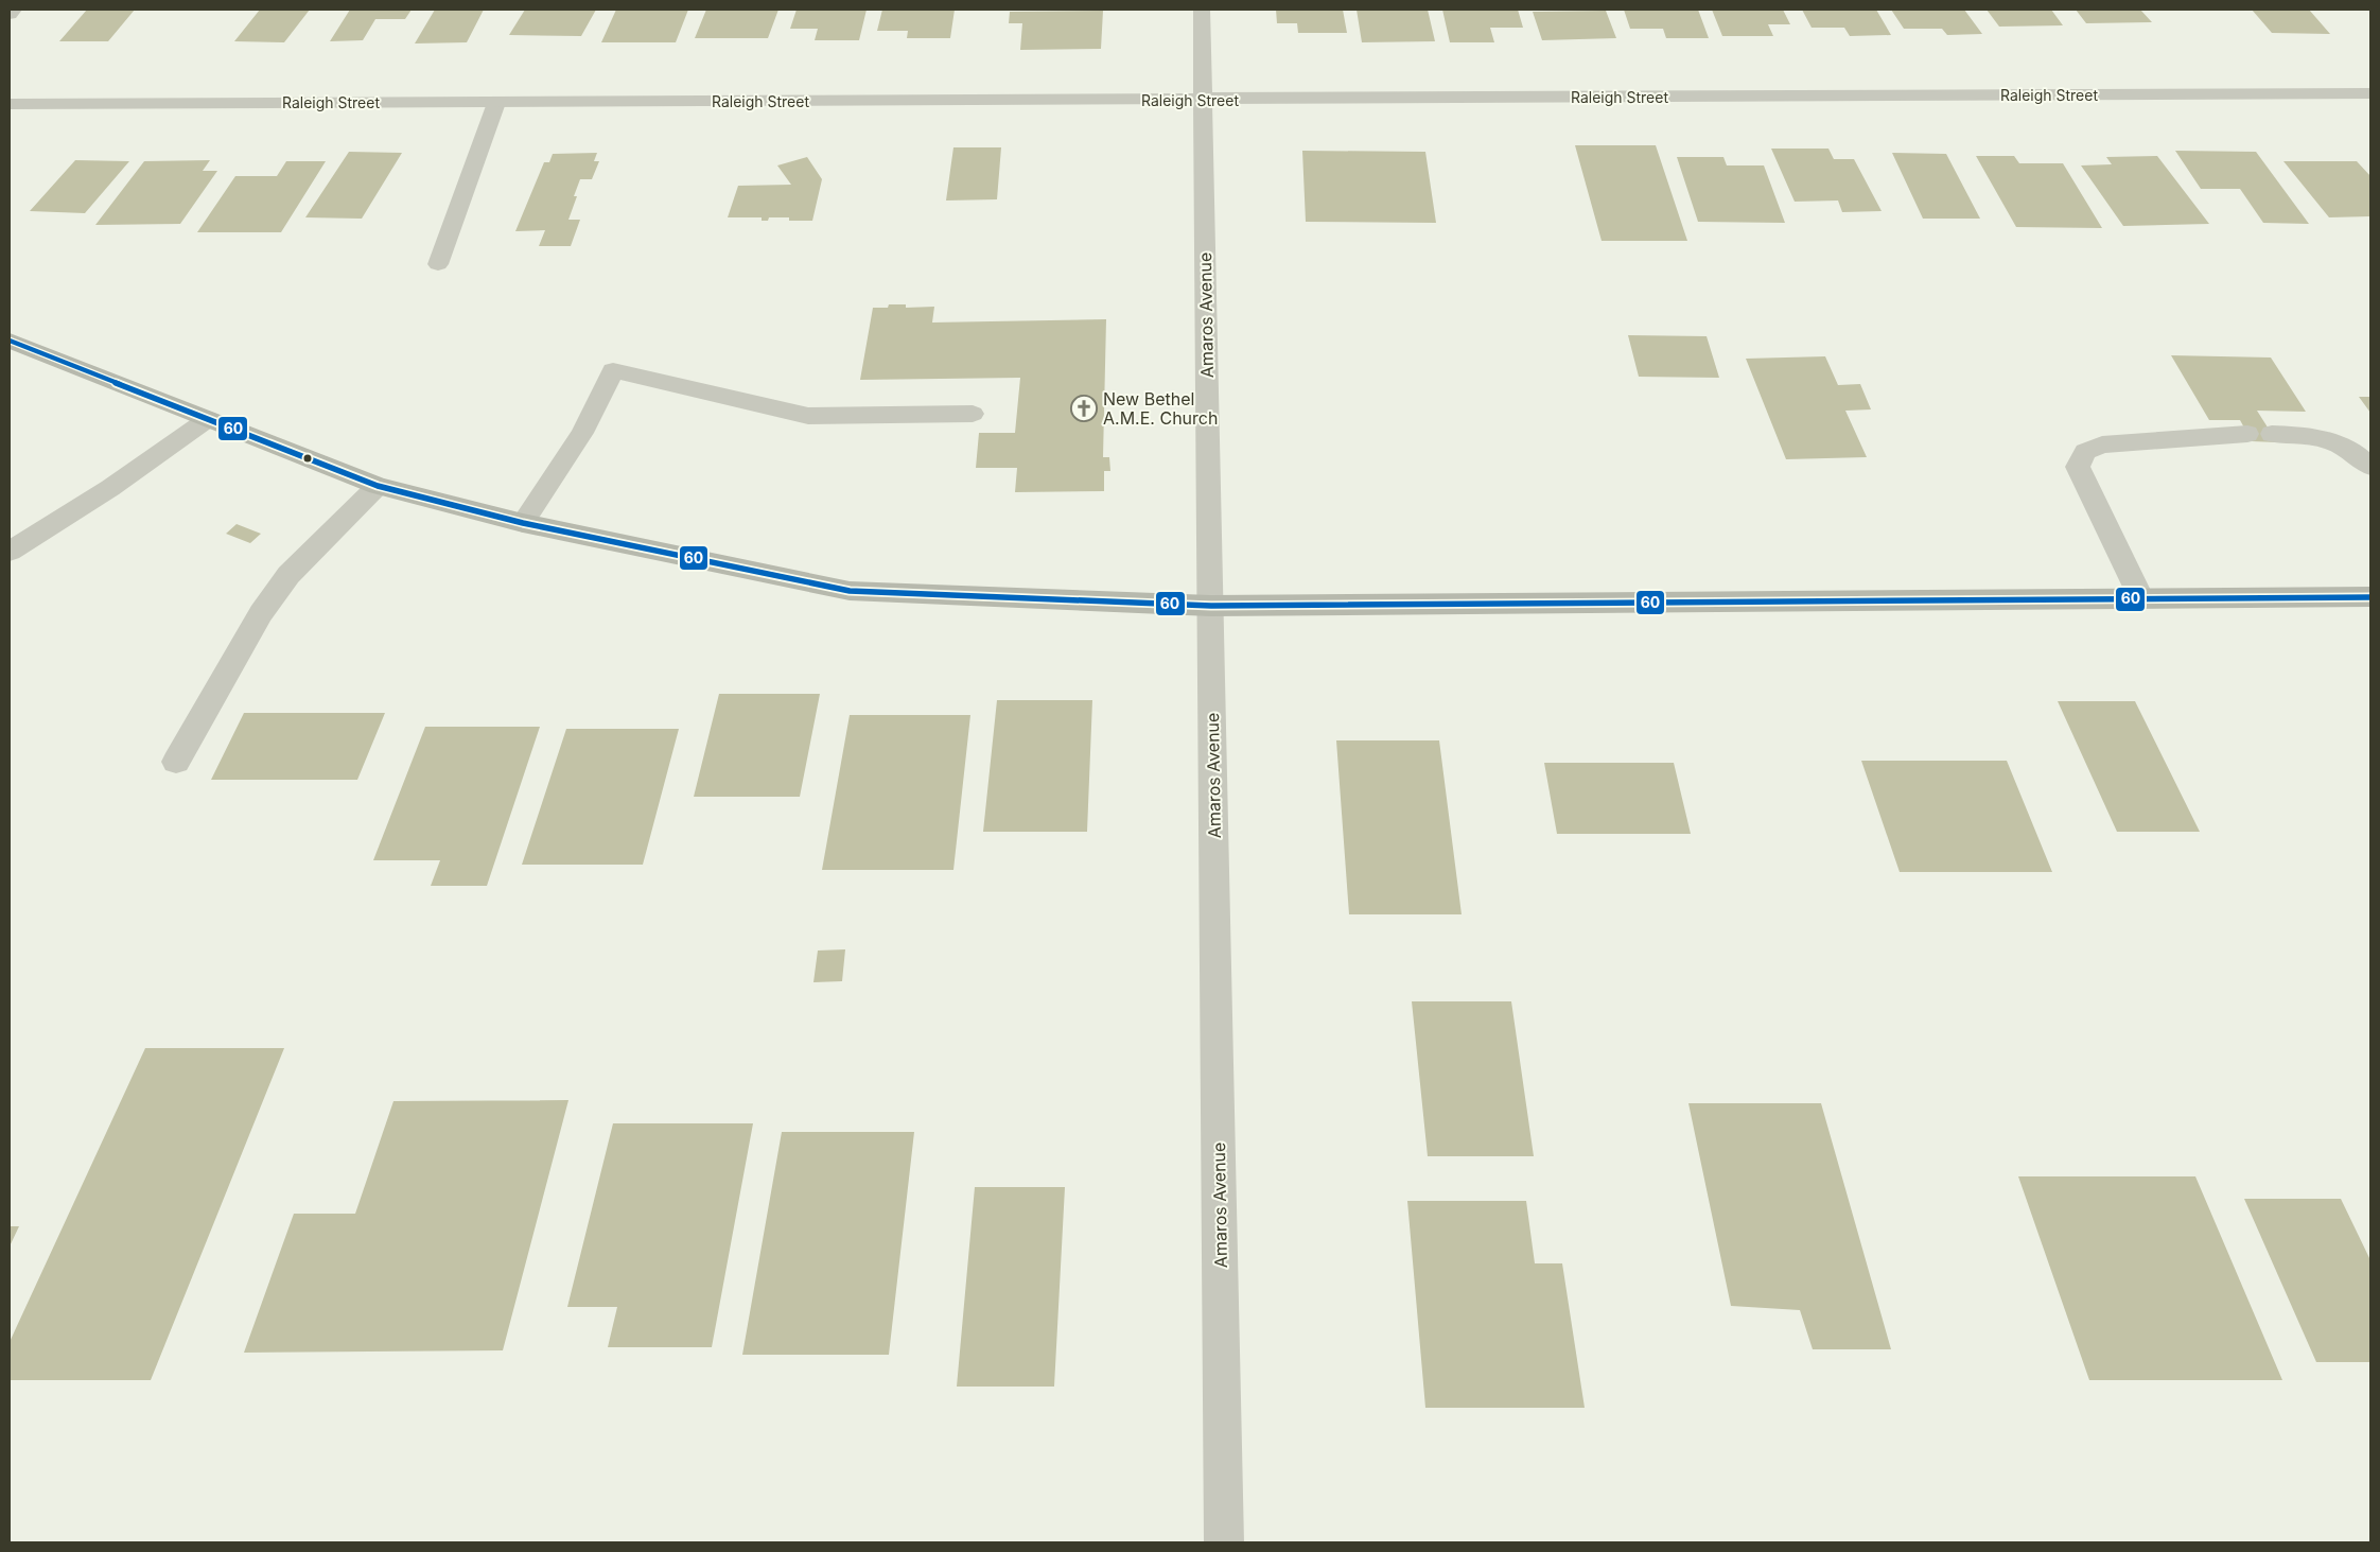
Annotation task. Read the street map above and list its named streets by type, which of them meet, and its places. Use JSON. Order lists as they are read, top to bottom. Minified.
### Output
{"streets":{"street":["Raleigh Street","Amaros Avenue"]},"crossings":[["Raleigh Street","Amaros Avenue"]],"places":{"church":["New Bethel A.M.E. Church"]},"lines":["transit line 60"]}
